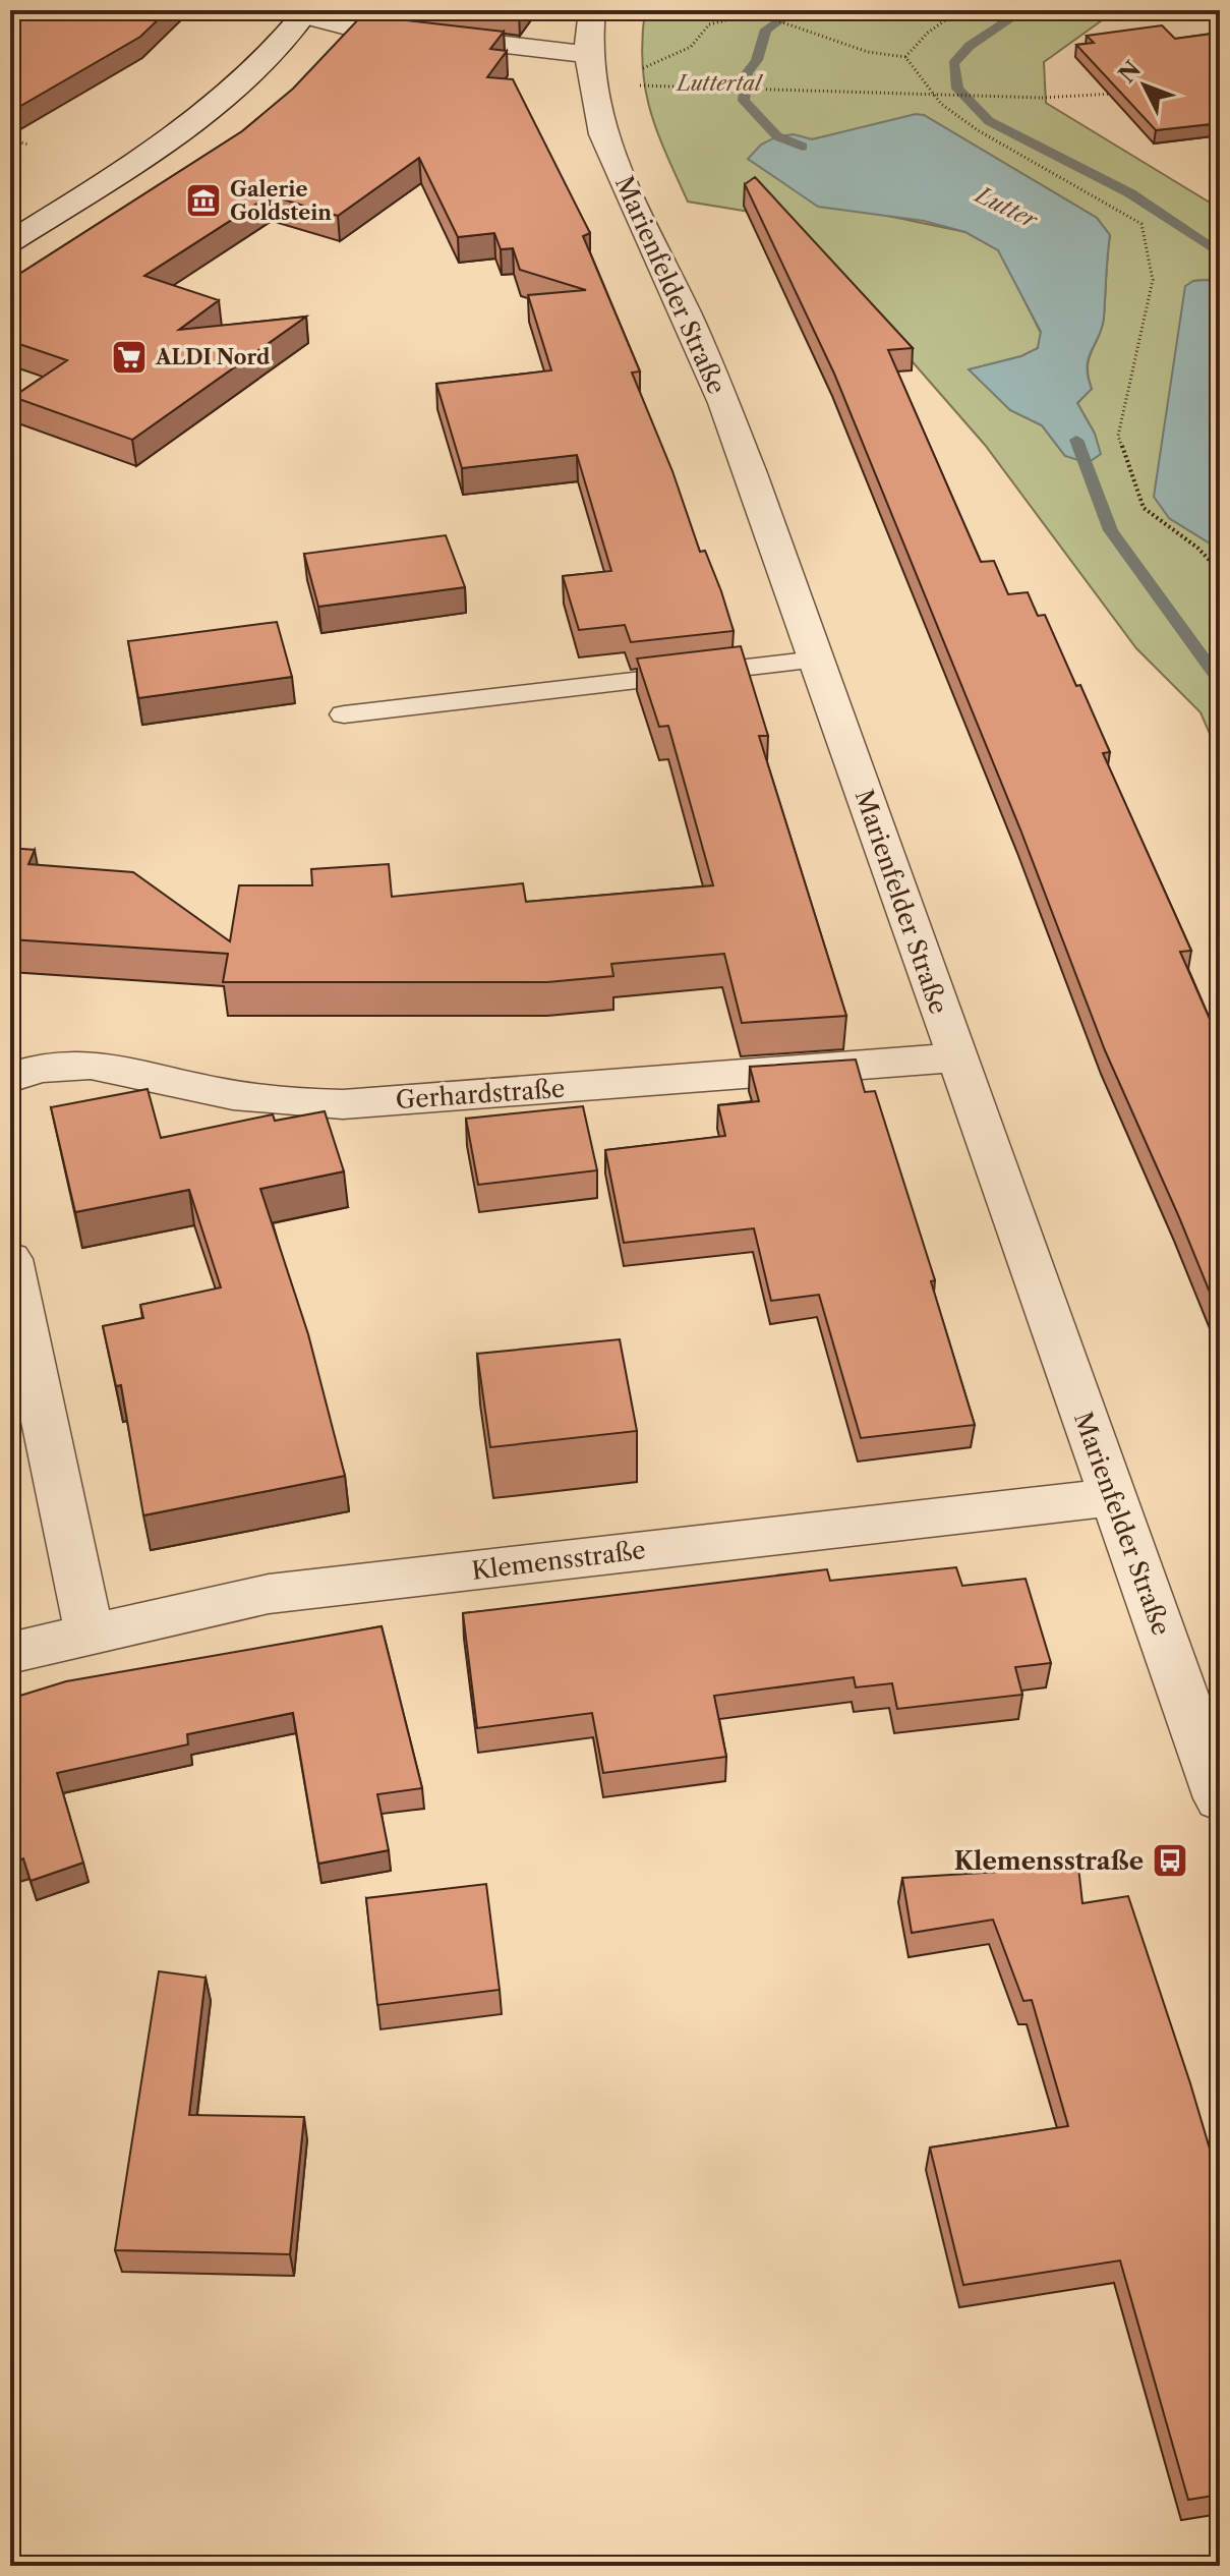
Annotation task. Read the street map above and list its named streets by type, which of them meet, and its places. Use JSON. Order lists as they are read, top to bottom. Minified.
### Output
{"streets":{"street":["Marienfelder Straße","Gerhardstraße","Klemensstraße"]},"crossings":[["Marienfelder Straße","Gerhardstraße"],["Marienfelder Straße","Klemensstraße"]],"water":["Lutter"],"parks":["Luttertal"],"places":{"museum":["Galerie Goldstein"],"supermarket":["ALDI Nord"],"bus stop":["Klemensstraße"]},"north":"top left"}
